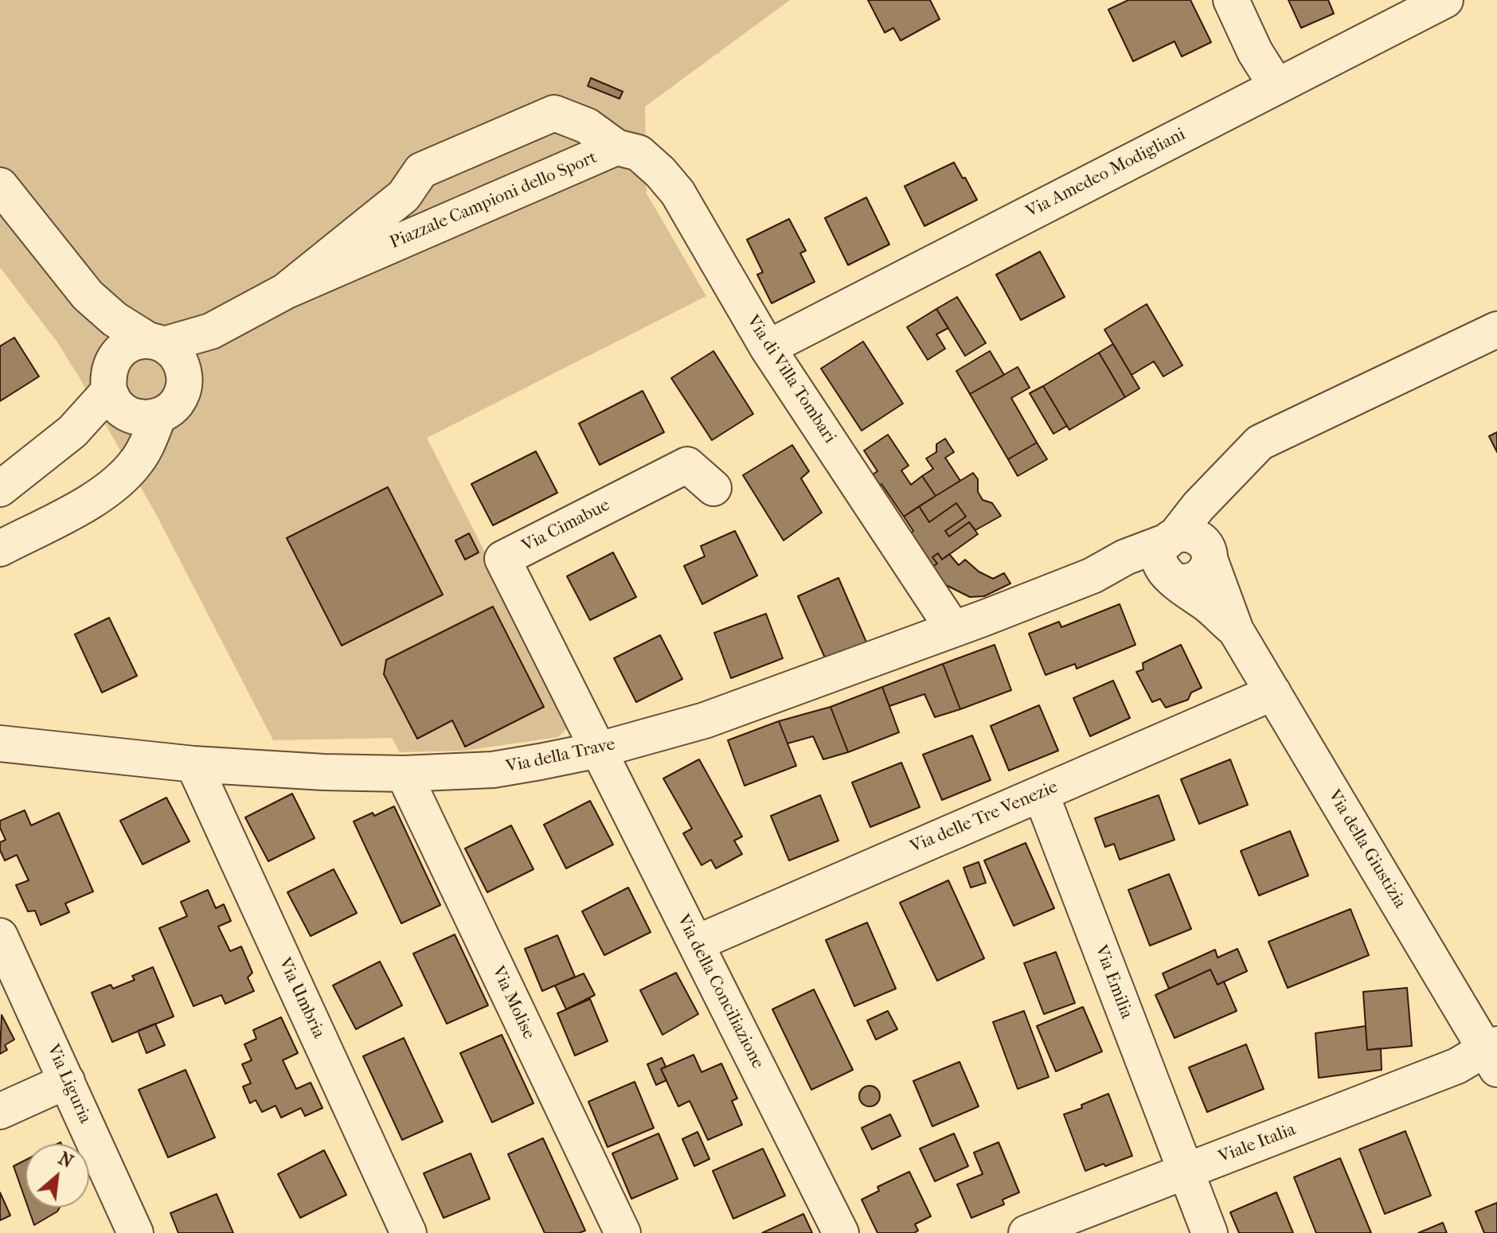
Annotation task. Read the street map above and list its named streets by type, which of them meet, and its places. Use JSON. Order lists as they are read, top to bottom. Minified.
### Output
{"streets":{"street":["Via Amedeo Modigliani","Piazzale Campioni dello Sport","Via di Villa Tombari","Via Cimabue","Via della Trave","Via delle Tre Venezie","Via della Giustizia","Via Emilia","Via della Conciliazione","Via Umbria","Via Molise","Via Liguria","Viale Italia"]},"crossings":[["Via Amedeo Modigliani","Via di Villa Tombari"],["Piazzale Campioni dello Sport","Via di Villa Tombari"],["Via di Villa Tombari","Via della Trave"],["Via Cimabue","Via della Trave"],["Via Cimabue","Via della Conciliazione"],["Via della Trave","Via della Giustizia"],["Via della Trave","Via della Conciliazione"],["Via della Trave","Via Umbria"],["Via della Trave","Via Molise"],["Via delle Tre Venezie","Via della Giustizia"],["Via delle Tre Venezie","Via Emilia"],["Via delle Tre Venezie","Via della Conciliazione"],["Via della Giustizia","Viale Italia"],["Via Emilia","Viale Italia"]],"north":"top right"}
